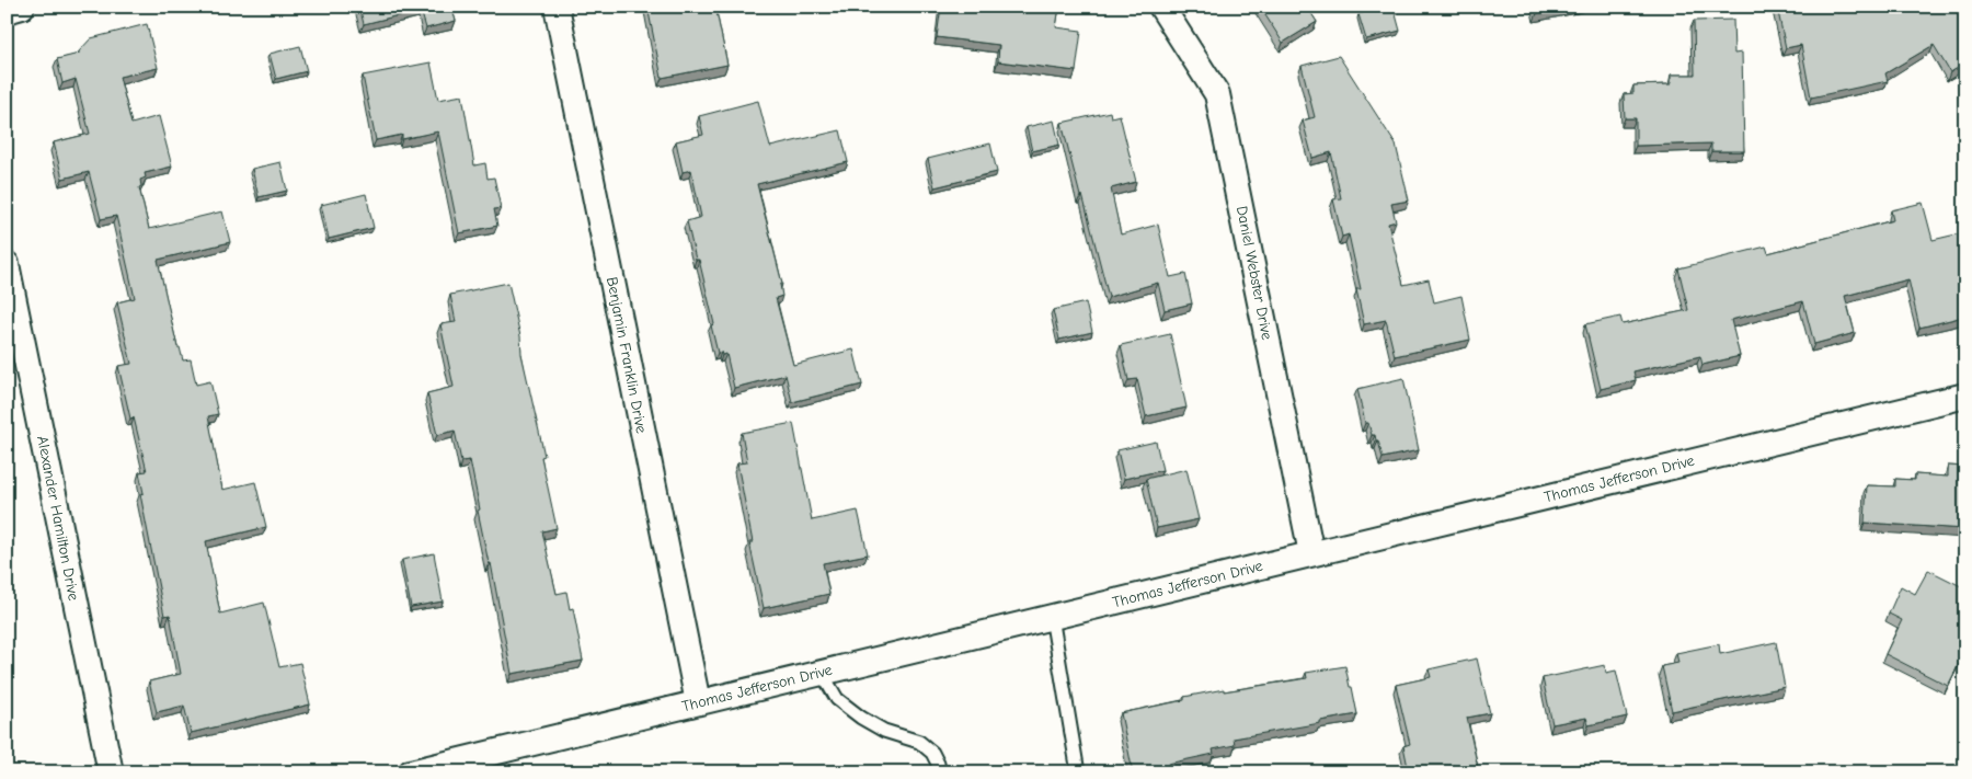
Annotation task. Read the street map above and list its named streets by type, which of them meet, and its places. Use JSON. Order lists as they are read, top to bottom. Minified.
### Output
{"streets":{"street":["Daniel Webster Drive","Benjamin Franklin Drive","Thomas Jefferson Drive","Alexander Hamilton Drive"]},"crossings":[["Daniel Webster Drive","Thomas Jefferson Drive"],["Benjamin Franklin Drive","Thomas Jefferson Drive"]]}
